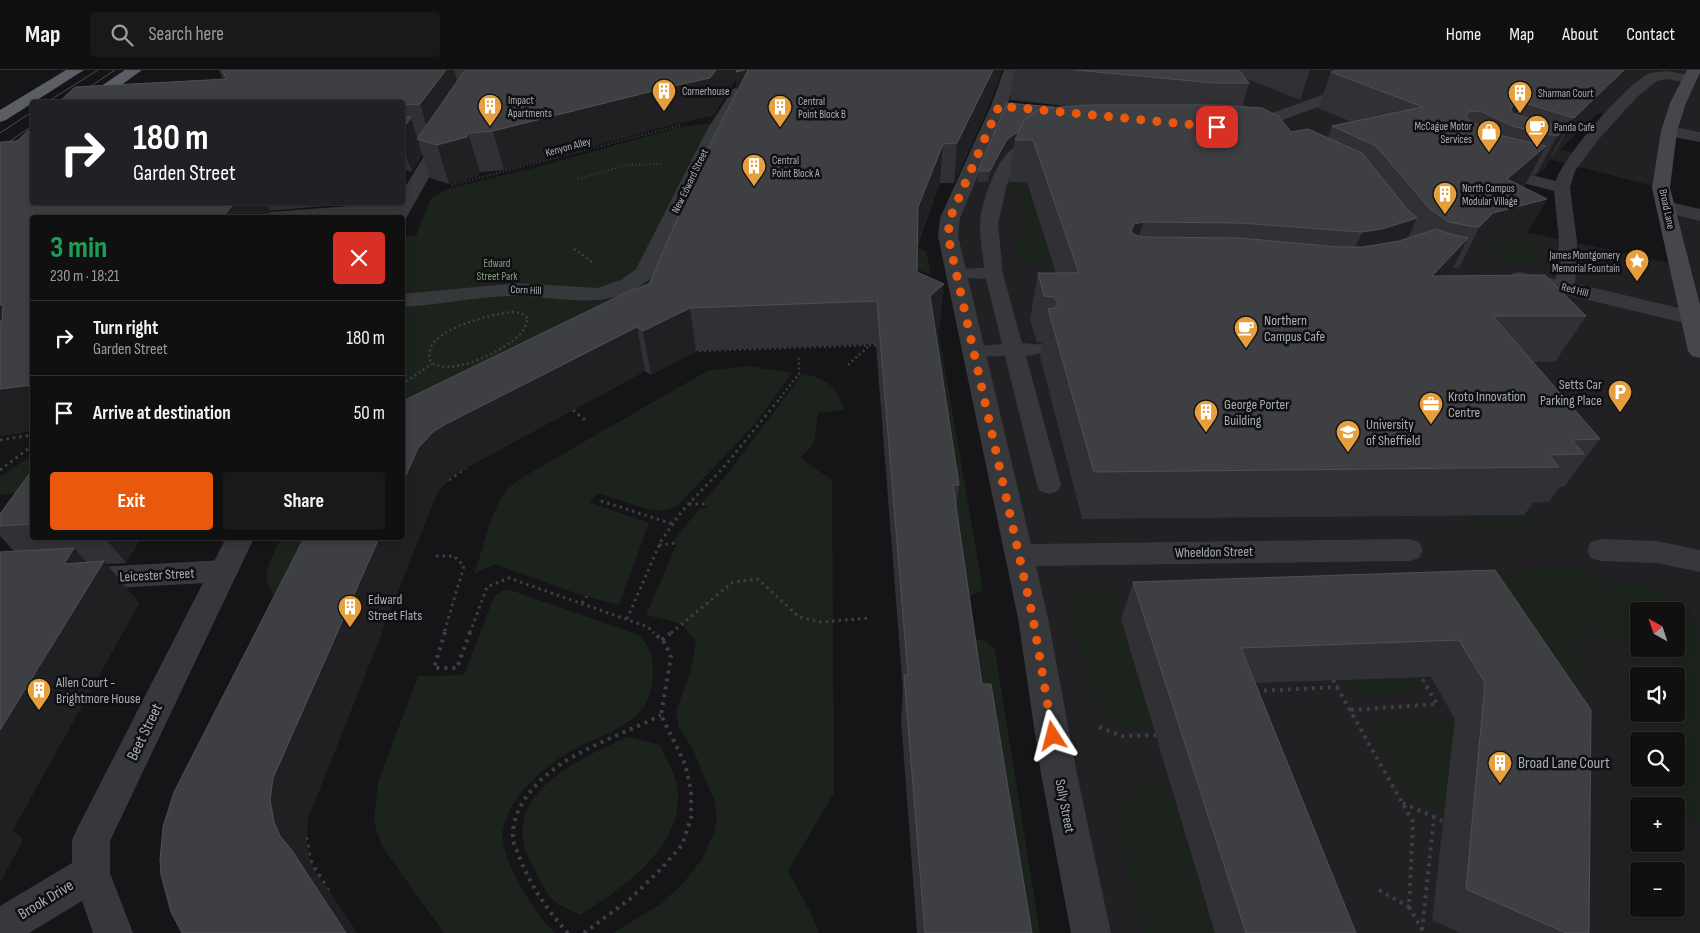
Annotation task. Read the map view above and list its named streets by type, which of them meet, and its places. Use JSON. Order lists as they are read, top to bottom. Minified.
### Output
{"streets":{"main road":["Broad Lane"],"street":["New Edward Street","Corn Hill","Red Hill","Wheeldon Street","Leicester Street","Beet Street","Solly Street","Brook Drive"],"path":["Kenyon Alley"]},"crossings":[["Kenyon Alley","New Edward Street"],["New Edward Street","Corn Hill"],["Broad Lane","Red Hill"],["Wheeldon Street","Solly Street"],["Leicester Street","Beet Street"],["Beet Street","Brook Drive"]],"parks":["Edward Street Park"],"places":{"building":["Cornerhouse","Sharman Court","Impact Apartments","Central Point Block B","Central Point Block A","North Campus Modular Village","George Porter Building","Edward Street Flats","Allen Court - Brightmore House","Broad Lane Court"],"cafe":["Panda Cafe","Northern Campus Cafe"],"shop":["McCague Motor Services"],"place":["James Montgomery Memorial Fountain"],"parking":["Setts Car Parking Place"],"office":["Kroto Innovation Centre"],"school or university":["University of Sheffield"]},"north":"top left","page":{"header":"Map","search":"Search here","nav":["Home","Map","About","Contact"],"turn":["180 m","Garden Street"],"heading":["3 min","230 m · 18:21"],"list":[{"name":"Turn right","note":"Garden Street","value":"180 m"},{"name":"Arrive at destination","value":"50 m"}],"buttons":["Exit","Share"],"map_buttons":["+","−"]}}
